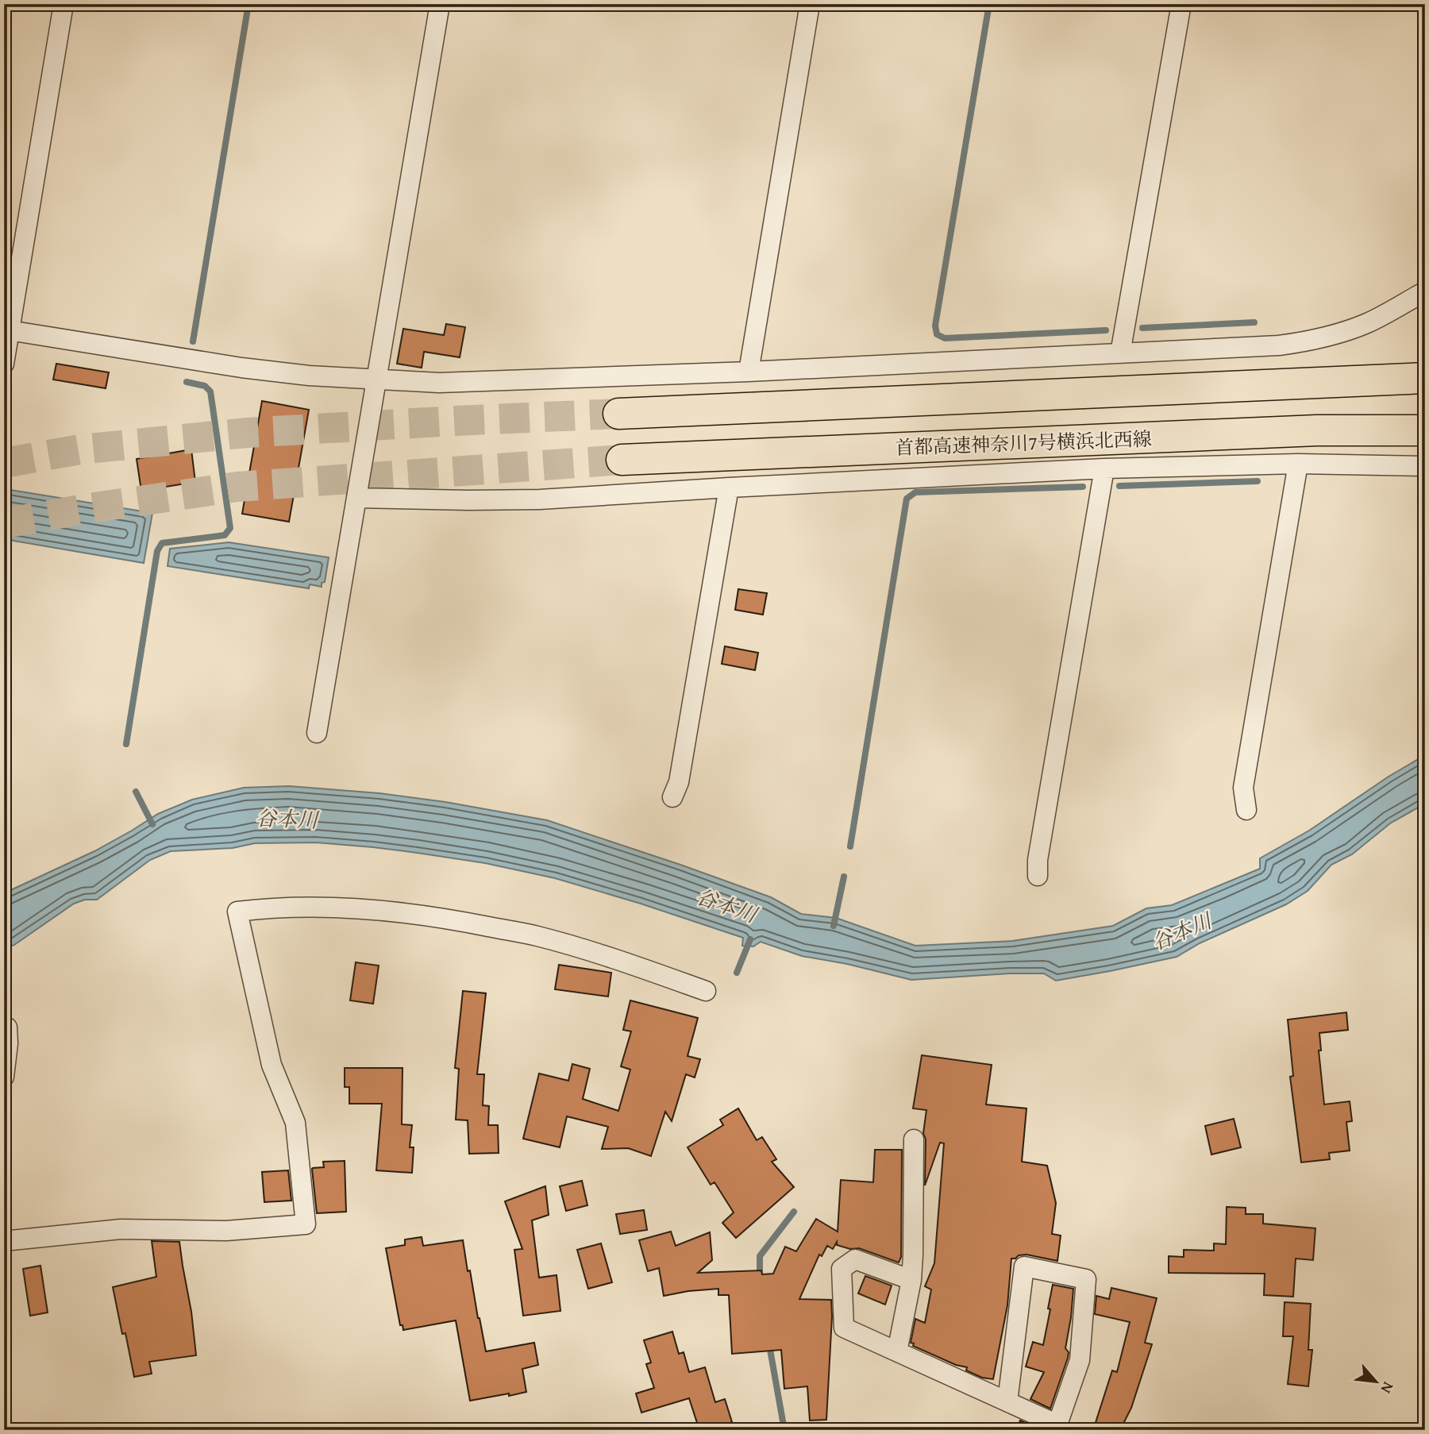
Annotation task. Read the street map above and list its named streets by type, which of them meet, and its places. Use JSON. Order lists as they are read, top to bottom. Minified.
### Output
{"streets":{"highway":["首都高速神奈川7号横浜北西線"]},"water":["谷本川"],"north":"bottom right"}
